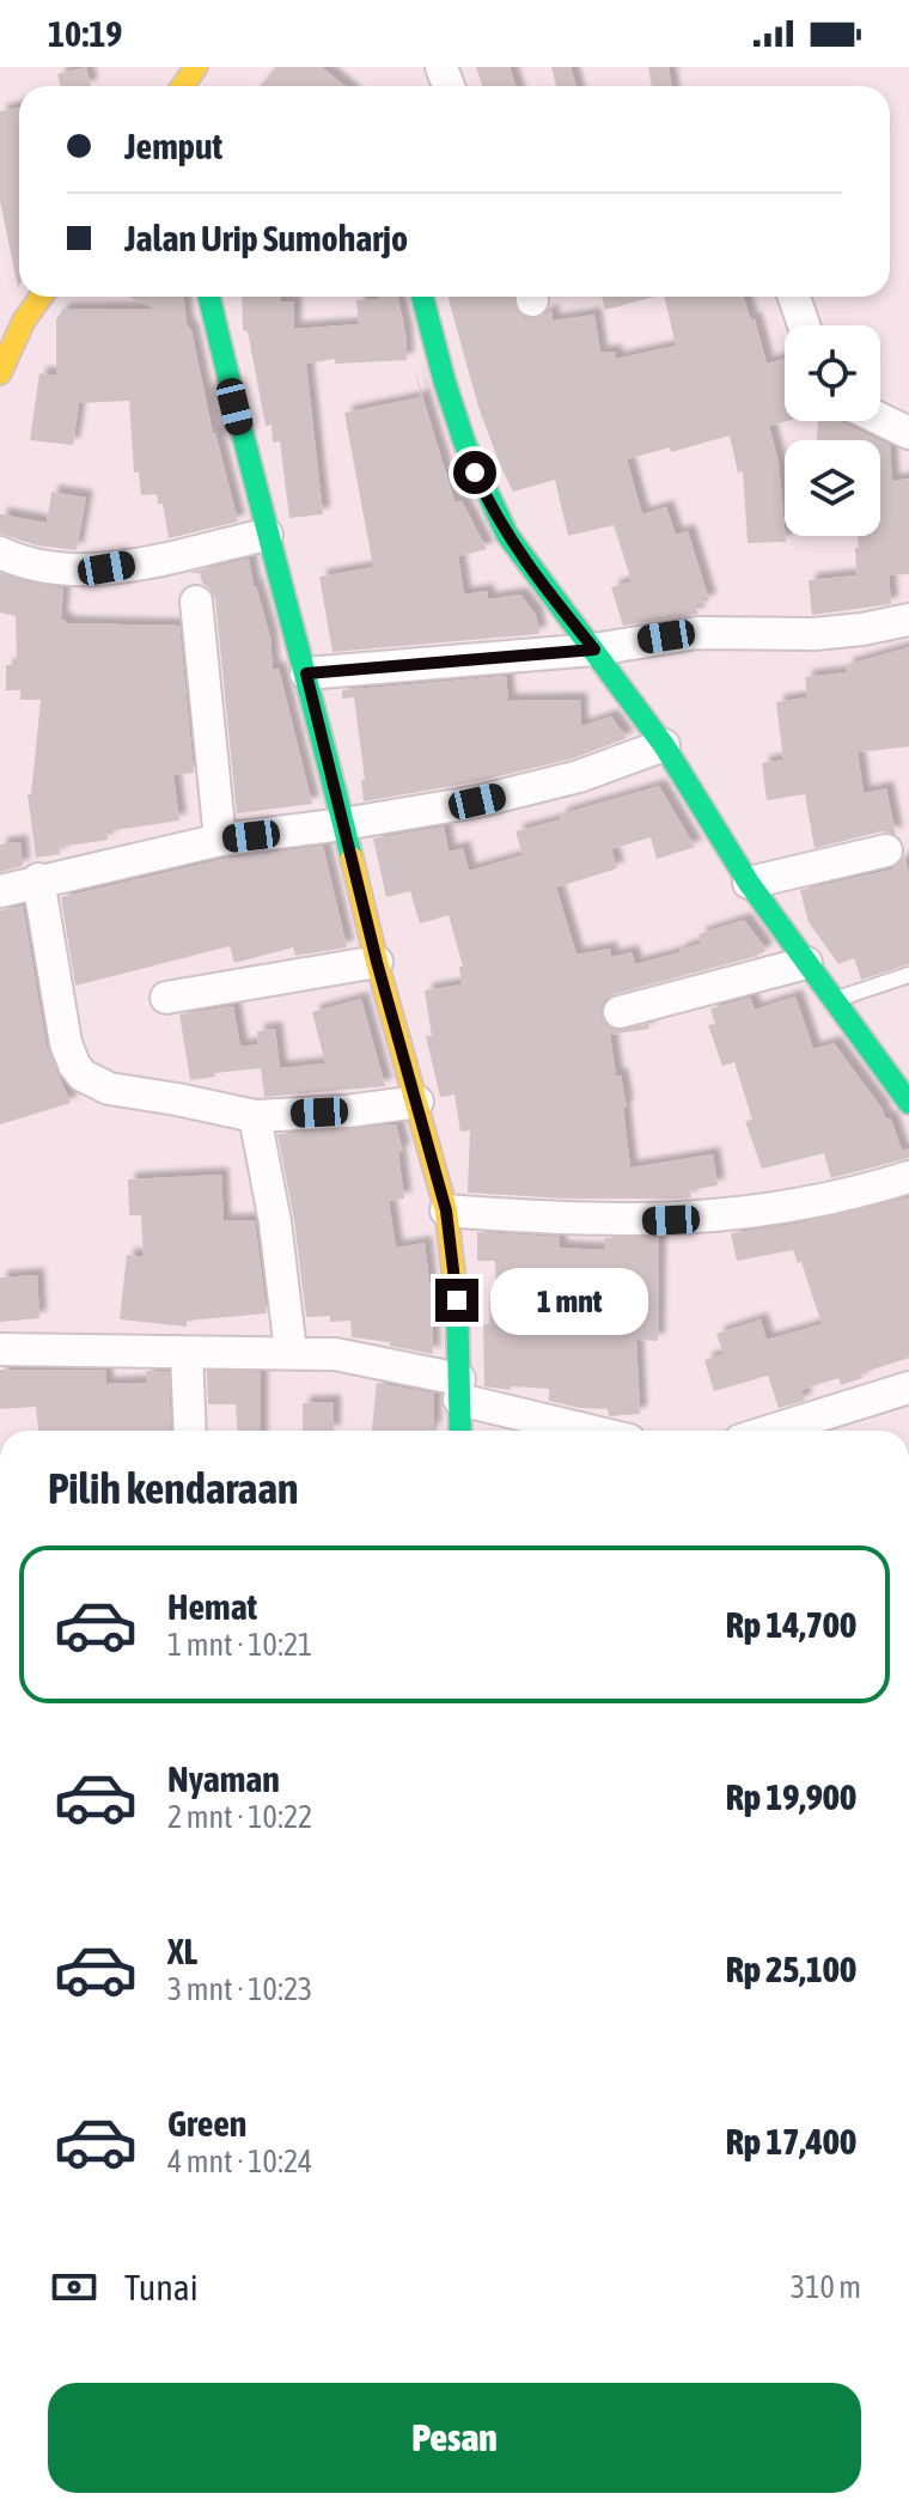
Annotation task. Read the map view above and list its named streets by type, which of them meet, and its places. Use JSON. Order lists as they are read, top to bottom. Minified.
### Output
{"page":{"status":"10:19","banner":["Jemput","Jalan Urip Sumoharjo"],"bubble":"1 mnt","heading":"Pilih kendaraan","list":[{"name":"Hemat","note":"1 mnt · 10:21","value":"Rp 14,700"},{"name":"Nyaman","note":"2 mnt · 10:22","value":"Rp 19,900"},{"name":"XL","note":"3 mnt · 10:23","value":"Rp 25,100"},{"name":"Green","note":"4 mnt · 10:24","value":"Rp 17,400"}],"pay":["Tunai","310 m"],"buttons":"Pesan"}}
